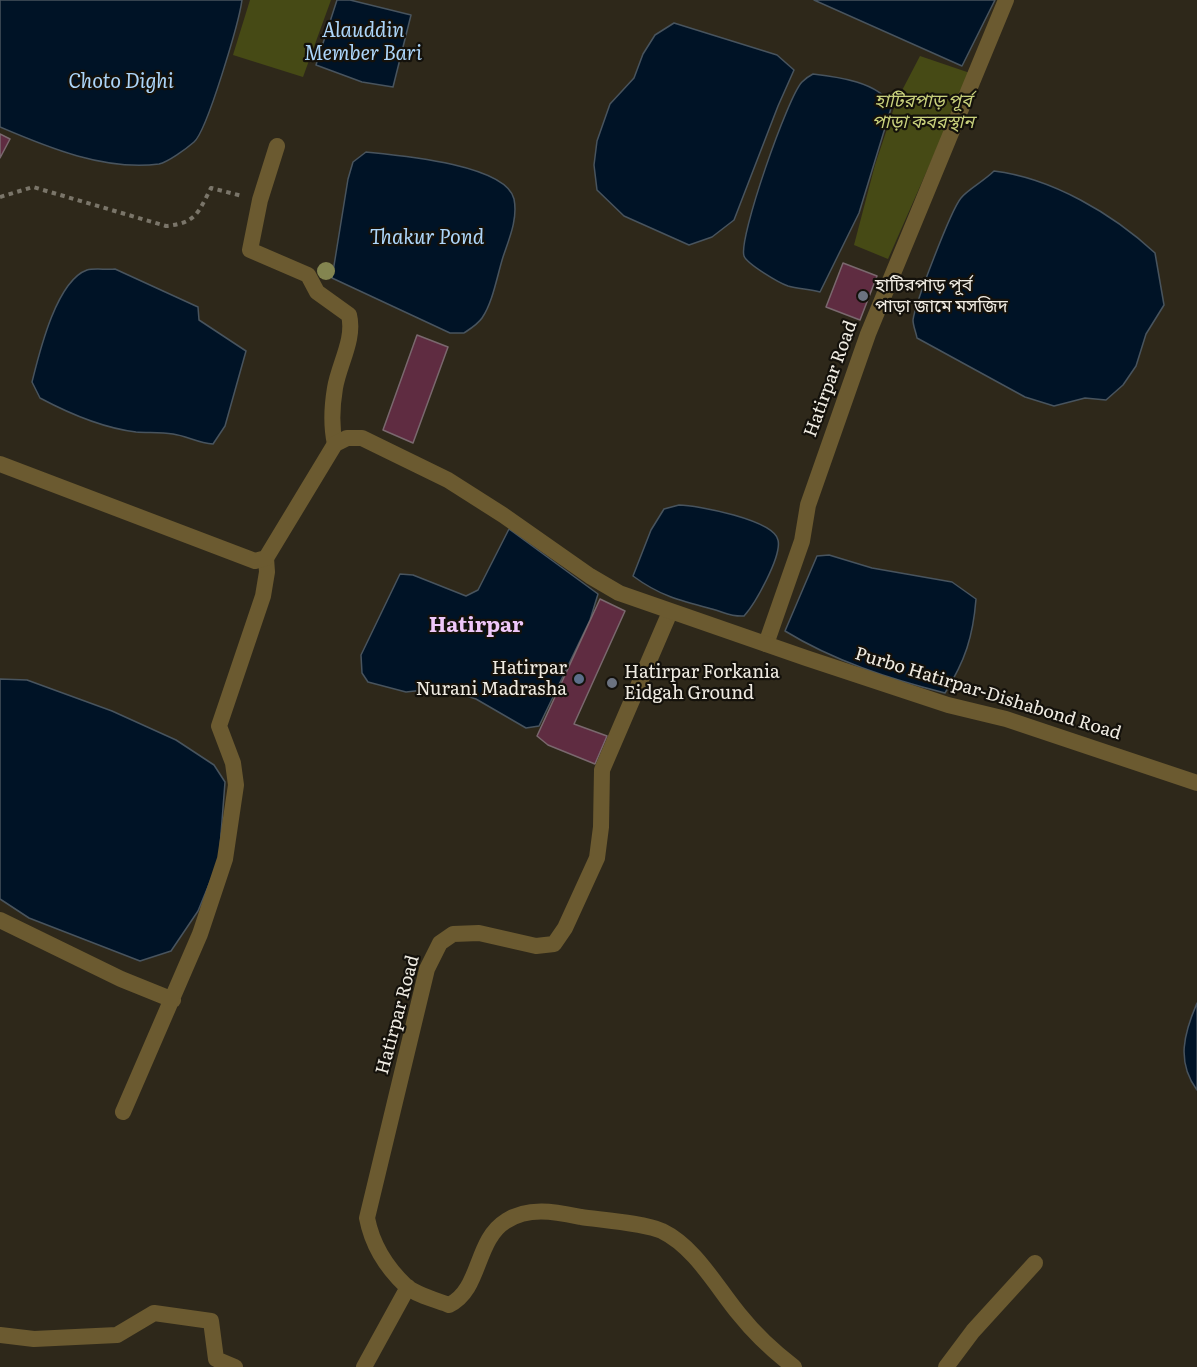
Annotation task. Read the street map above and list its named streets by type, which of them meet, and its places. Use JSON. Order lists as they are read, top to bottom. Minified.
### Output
{"streets":{"street":["Hatirpar Road","Purbo Hatirpar-Dishabond Road"]},"crossings":[["Hatirpar Road","Purbo Hatirpar-Dishabond Road"]],"districts":["Hatirpar"],"water":["Alauddin Member Bari","Choto Dighi","Thakur Pond"],"parks":["হাটিরপাড় পূর্ব পাড়া কবরস্থান"],"places":["হাটিরপাড় পূর্ব পাড়া জামে মসজিদ","Hatirpar Nurani Madrasha","Hatirpar Forkania Eidgah Ground"]}
